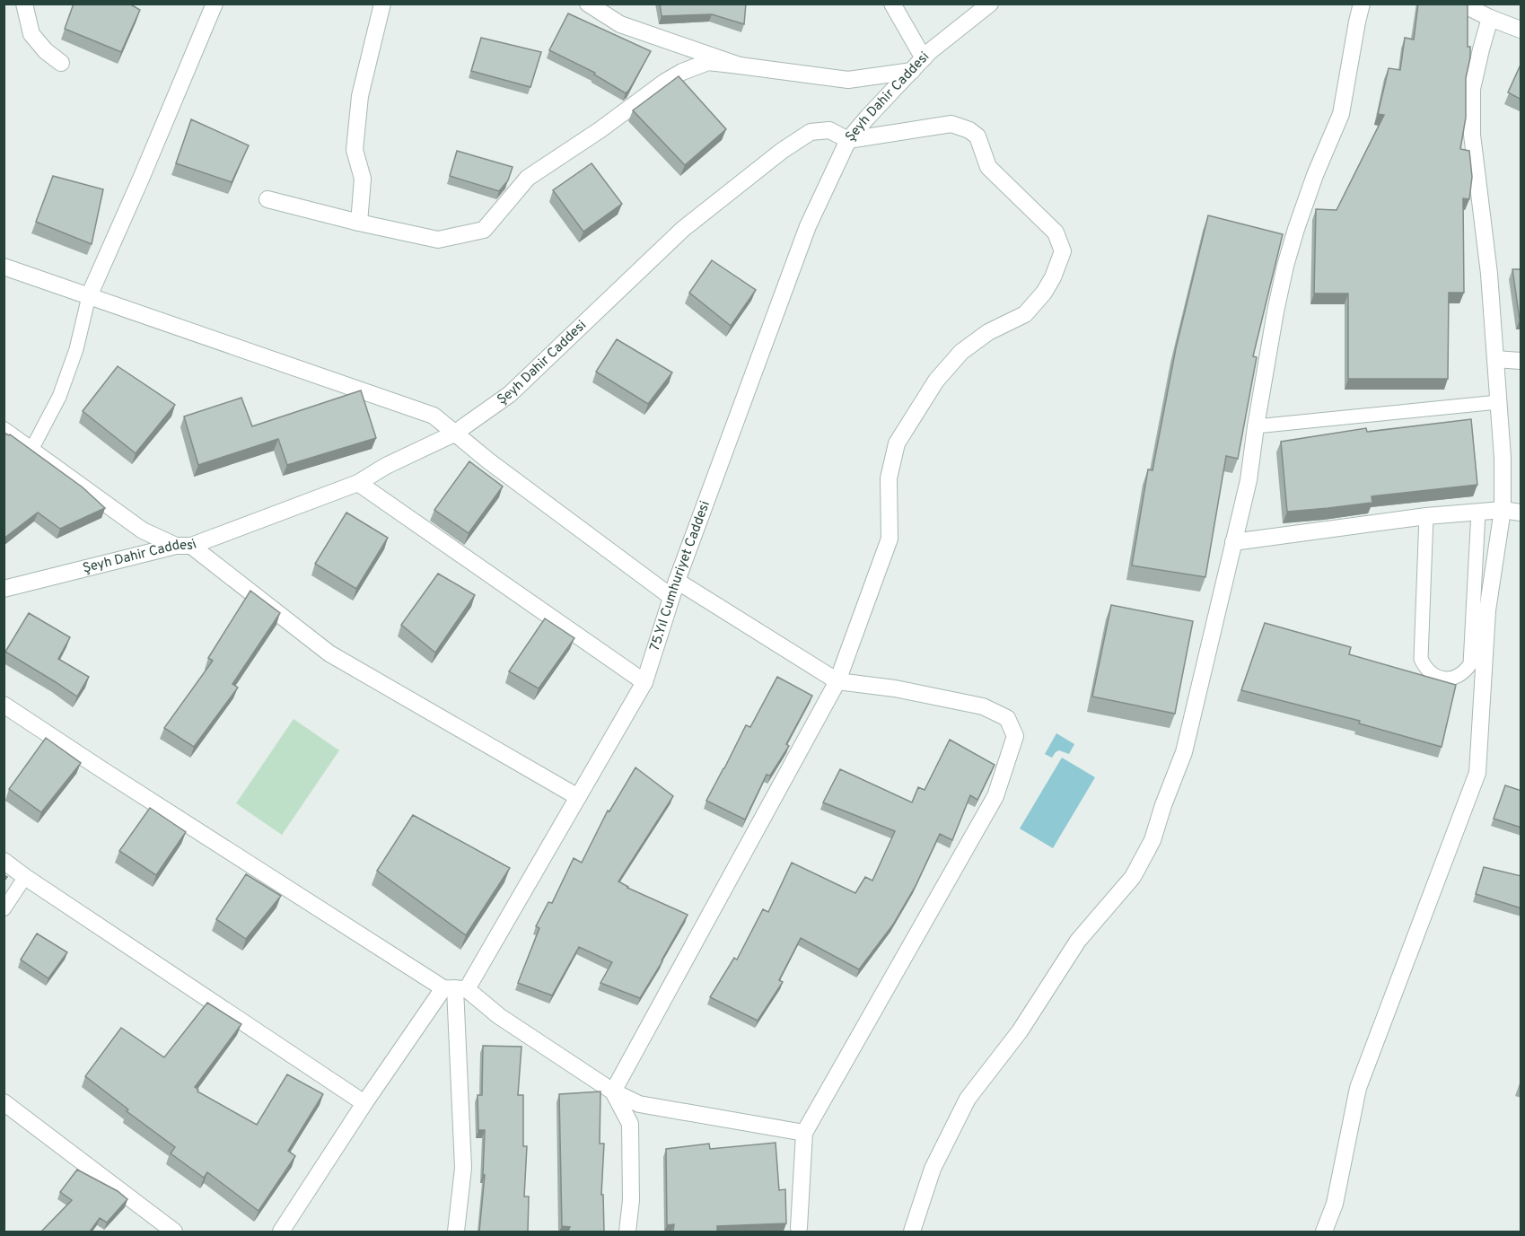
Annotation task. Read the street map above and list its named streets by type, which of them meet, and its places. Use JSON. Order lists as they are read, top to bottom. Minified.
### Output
{"streets":{"street":["Şeyh Dahir Caddesi","75.Yıl Cumhuriyet Caddesi"]},"crossings":[["Şeyh Dahir Caddesi","75.Yıl Cumhuriyet Caddesi"]]}
